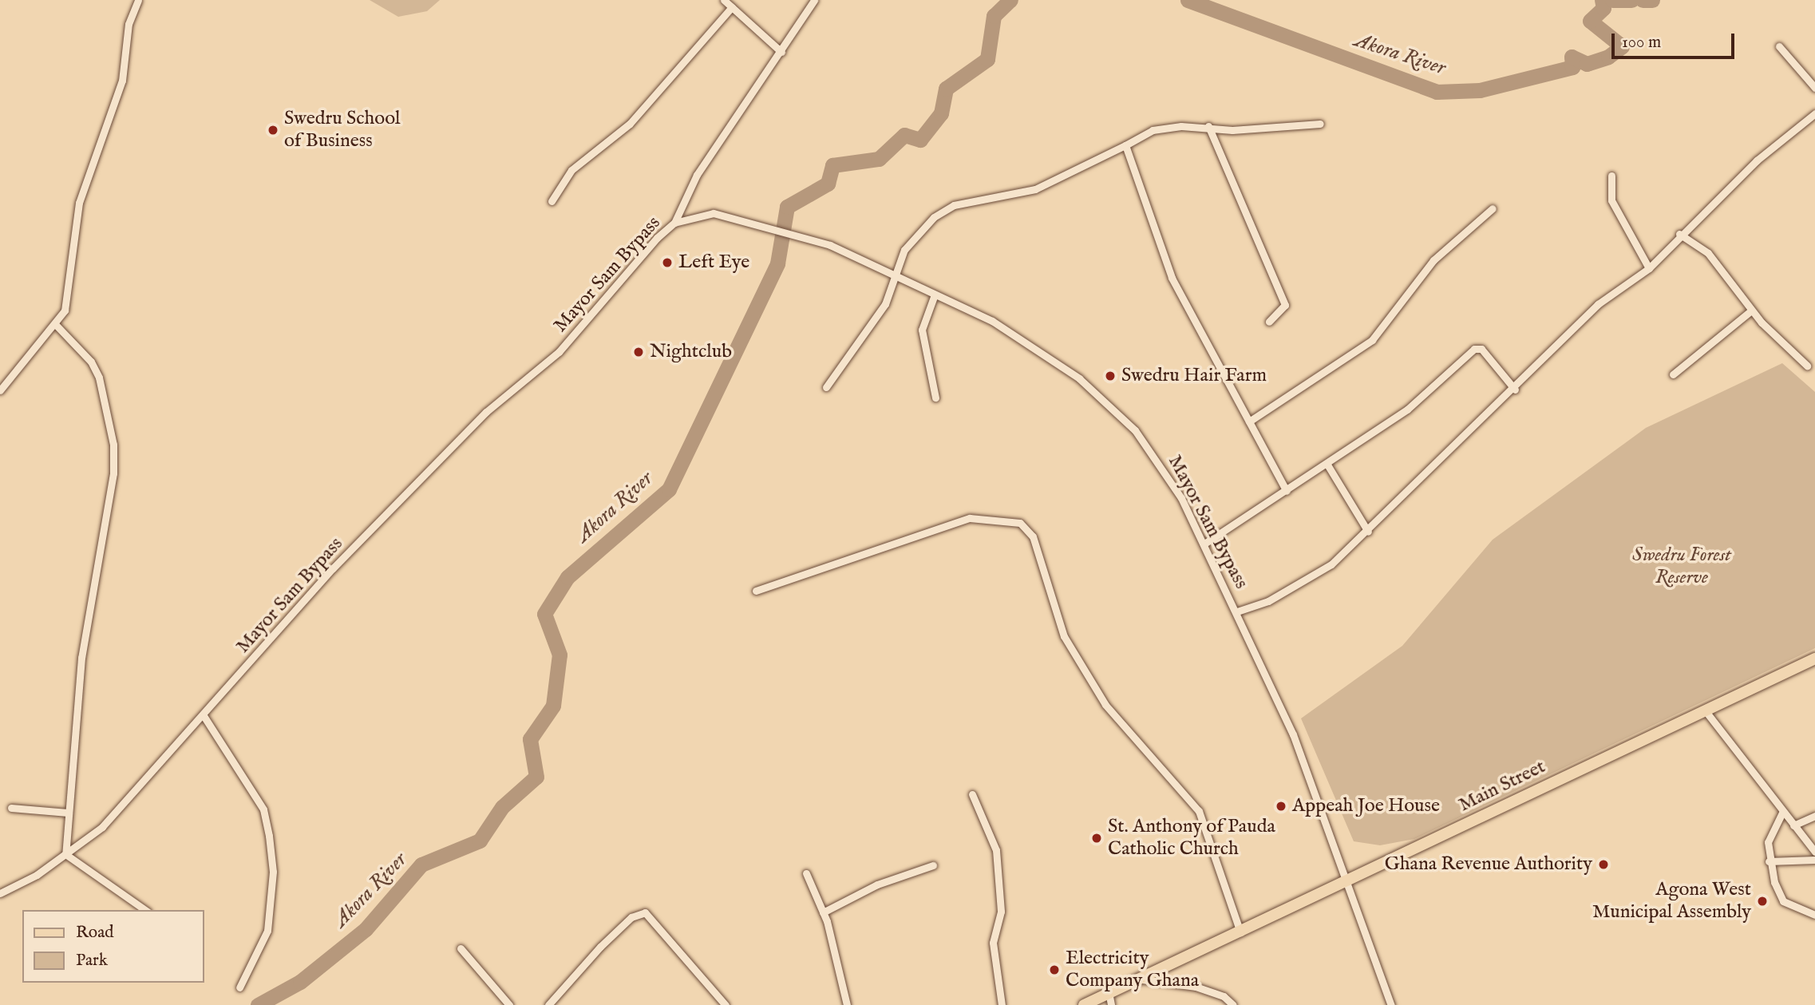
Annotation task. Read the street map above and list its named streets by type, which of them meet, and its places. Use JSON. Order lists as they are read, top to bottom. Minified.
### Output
{"streets":{"main road":["Main Street"],"street":["Mayor Sam Bypass"]},"crossings":[["Mayor Sam Bypass","Main Street"]],"water":["Akora River"],"parks":["Swedru Forest Reserve"],"places":["Swedru School of Business","Left Eye","Nightclub","Swedru Hair Farm","Appeah Joe House","St. Anthony of Pauda Catholic Church","Ghana Revenue Authority","Agona West Municipal Assembly","Electricity Company Ghana"],"legend":["Road","Park"],"scale_bar":"100 m"}
